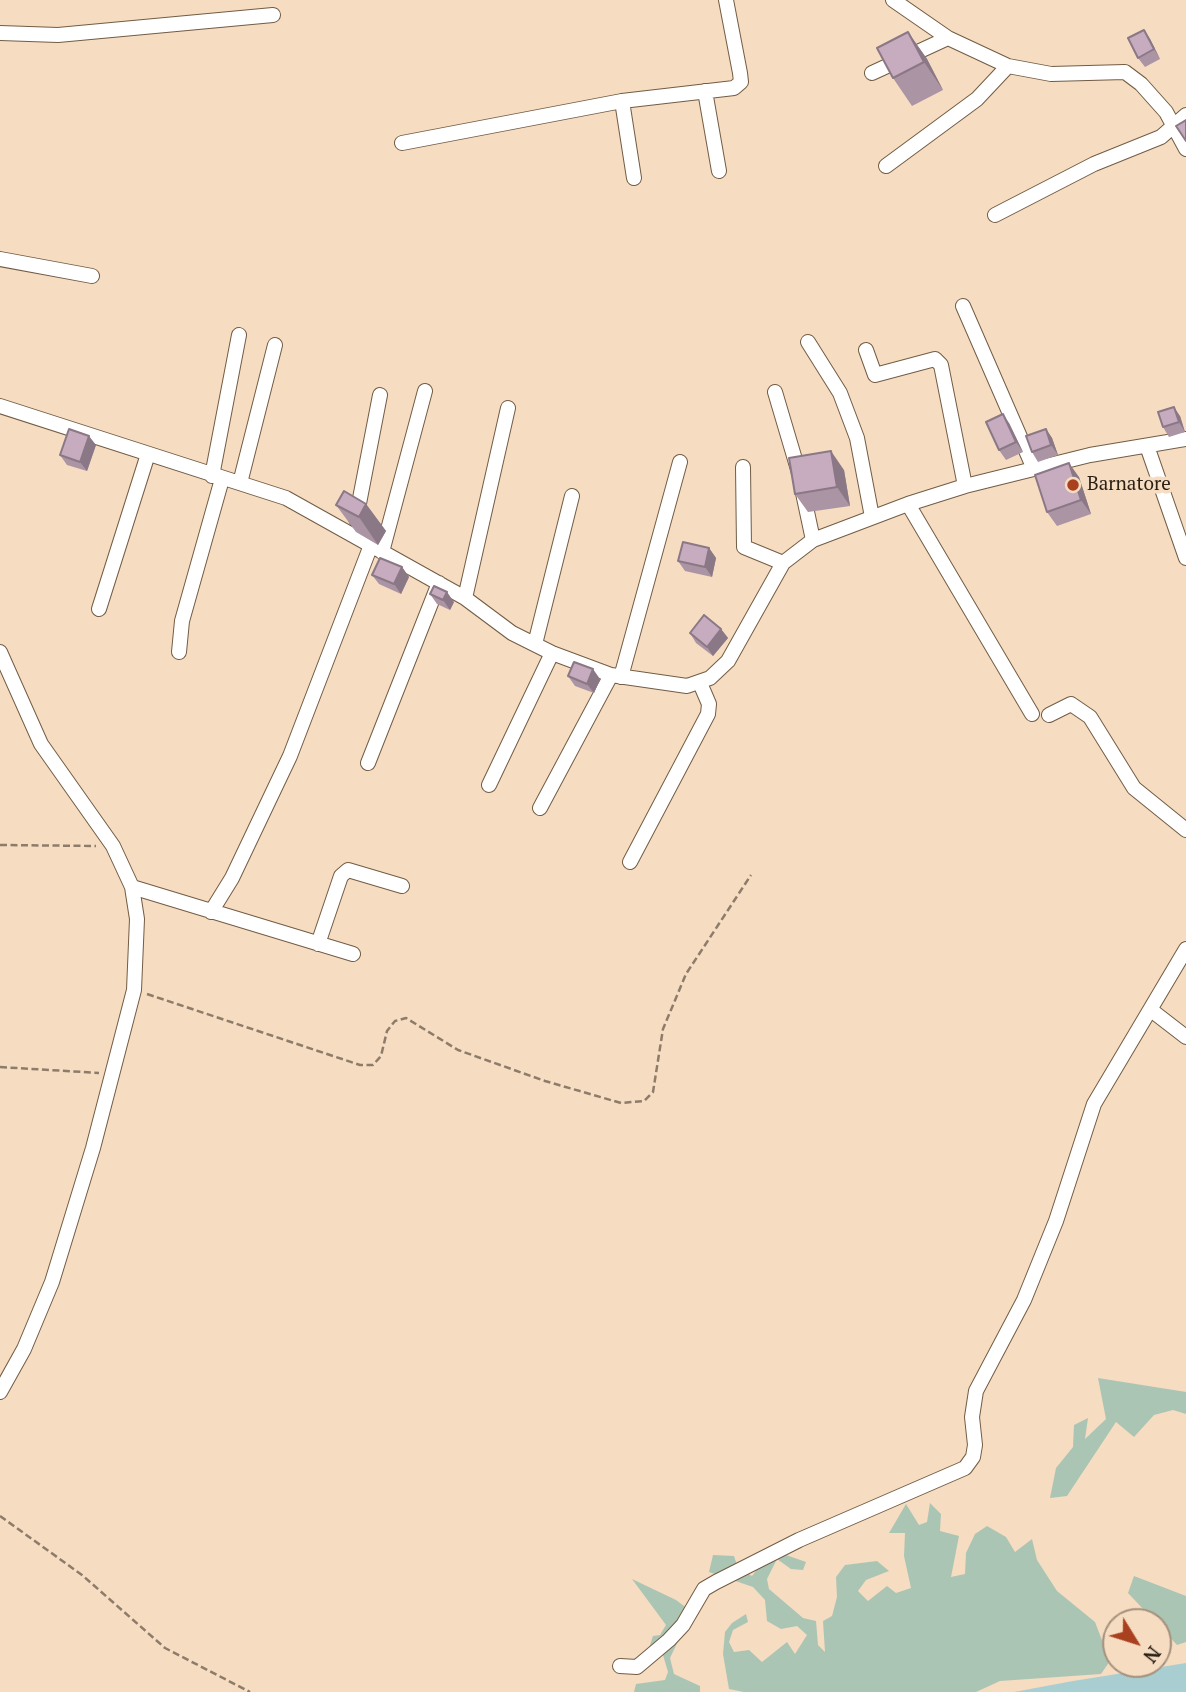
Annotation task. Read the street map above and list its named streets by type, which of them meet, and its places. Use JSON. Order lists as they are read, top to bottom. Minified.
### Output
{"places":["Barnatore"],"north":"bottom right"}
